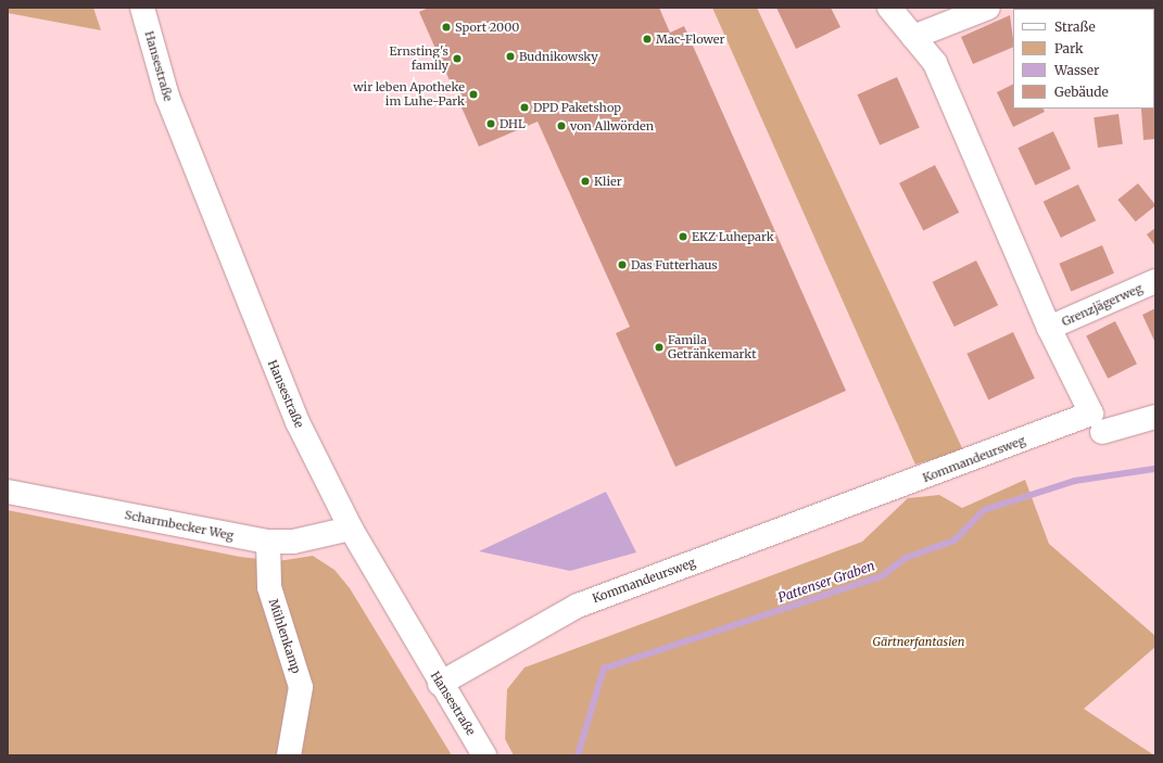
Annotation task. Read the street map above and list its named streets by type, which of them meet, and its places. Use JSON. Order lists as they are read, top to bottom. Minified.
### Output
{"streets":{"street":["Hansestraße","Grenzjägerweg","Kommandeursweg","Scharmbecker Weg","Mühlenkamp"]},"crossings":[["Hansestraße","Kommandeursweg"],["Hansestraße","Scharmbecker Weg"],["Grenzjägerweg","Kommandeursweg"],["Scharmbecker Weg","Mühlenkamp"]],"water":["Pattenser Graben"],"parks":["Gärtnerfantasien"],"places":["Sport 2000","Mac-Flower","Budnikowsky","Ernsting's family","wir leben Apotheke im Luhe-Park","DPD Paketshop","DHL","von Allwörden","Klier","EKZ Luhepark","Das Futterhaus","Famila Getränkemarkt"],"legend":["Straße","Park","Wasser","Gebäude"]}
